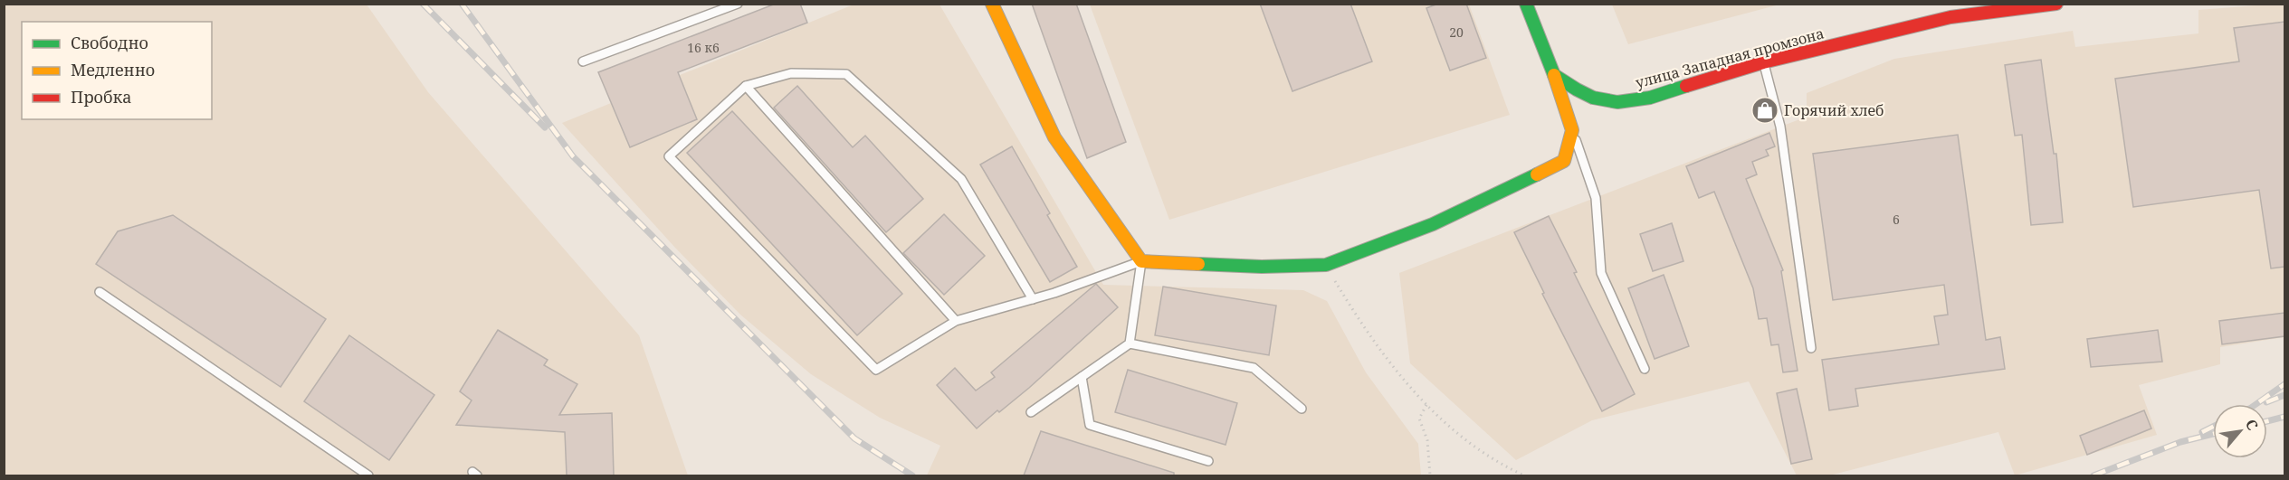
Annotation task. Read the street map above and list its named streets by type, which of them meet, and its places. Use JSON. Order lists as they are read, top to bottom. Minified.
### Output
{"streets":{"street":["улица Западная промзона"]},"places":{"shop":["Горячий хлеб"]},"house_numbers":["20","16 к6","6"],"legend":["Свободно","Медленно","Пробка"],"north":"top right"}
